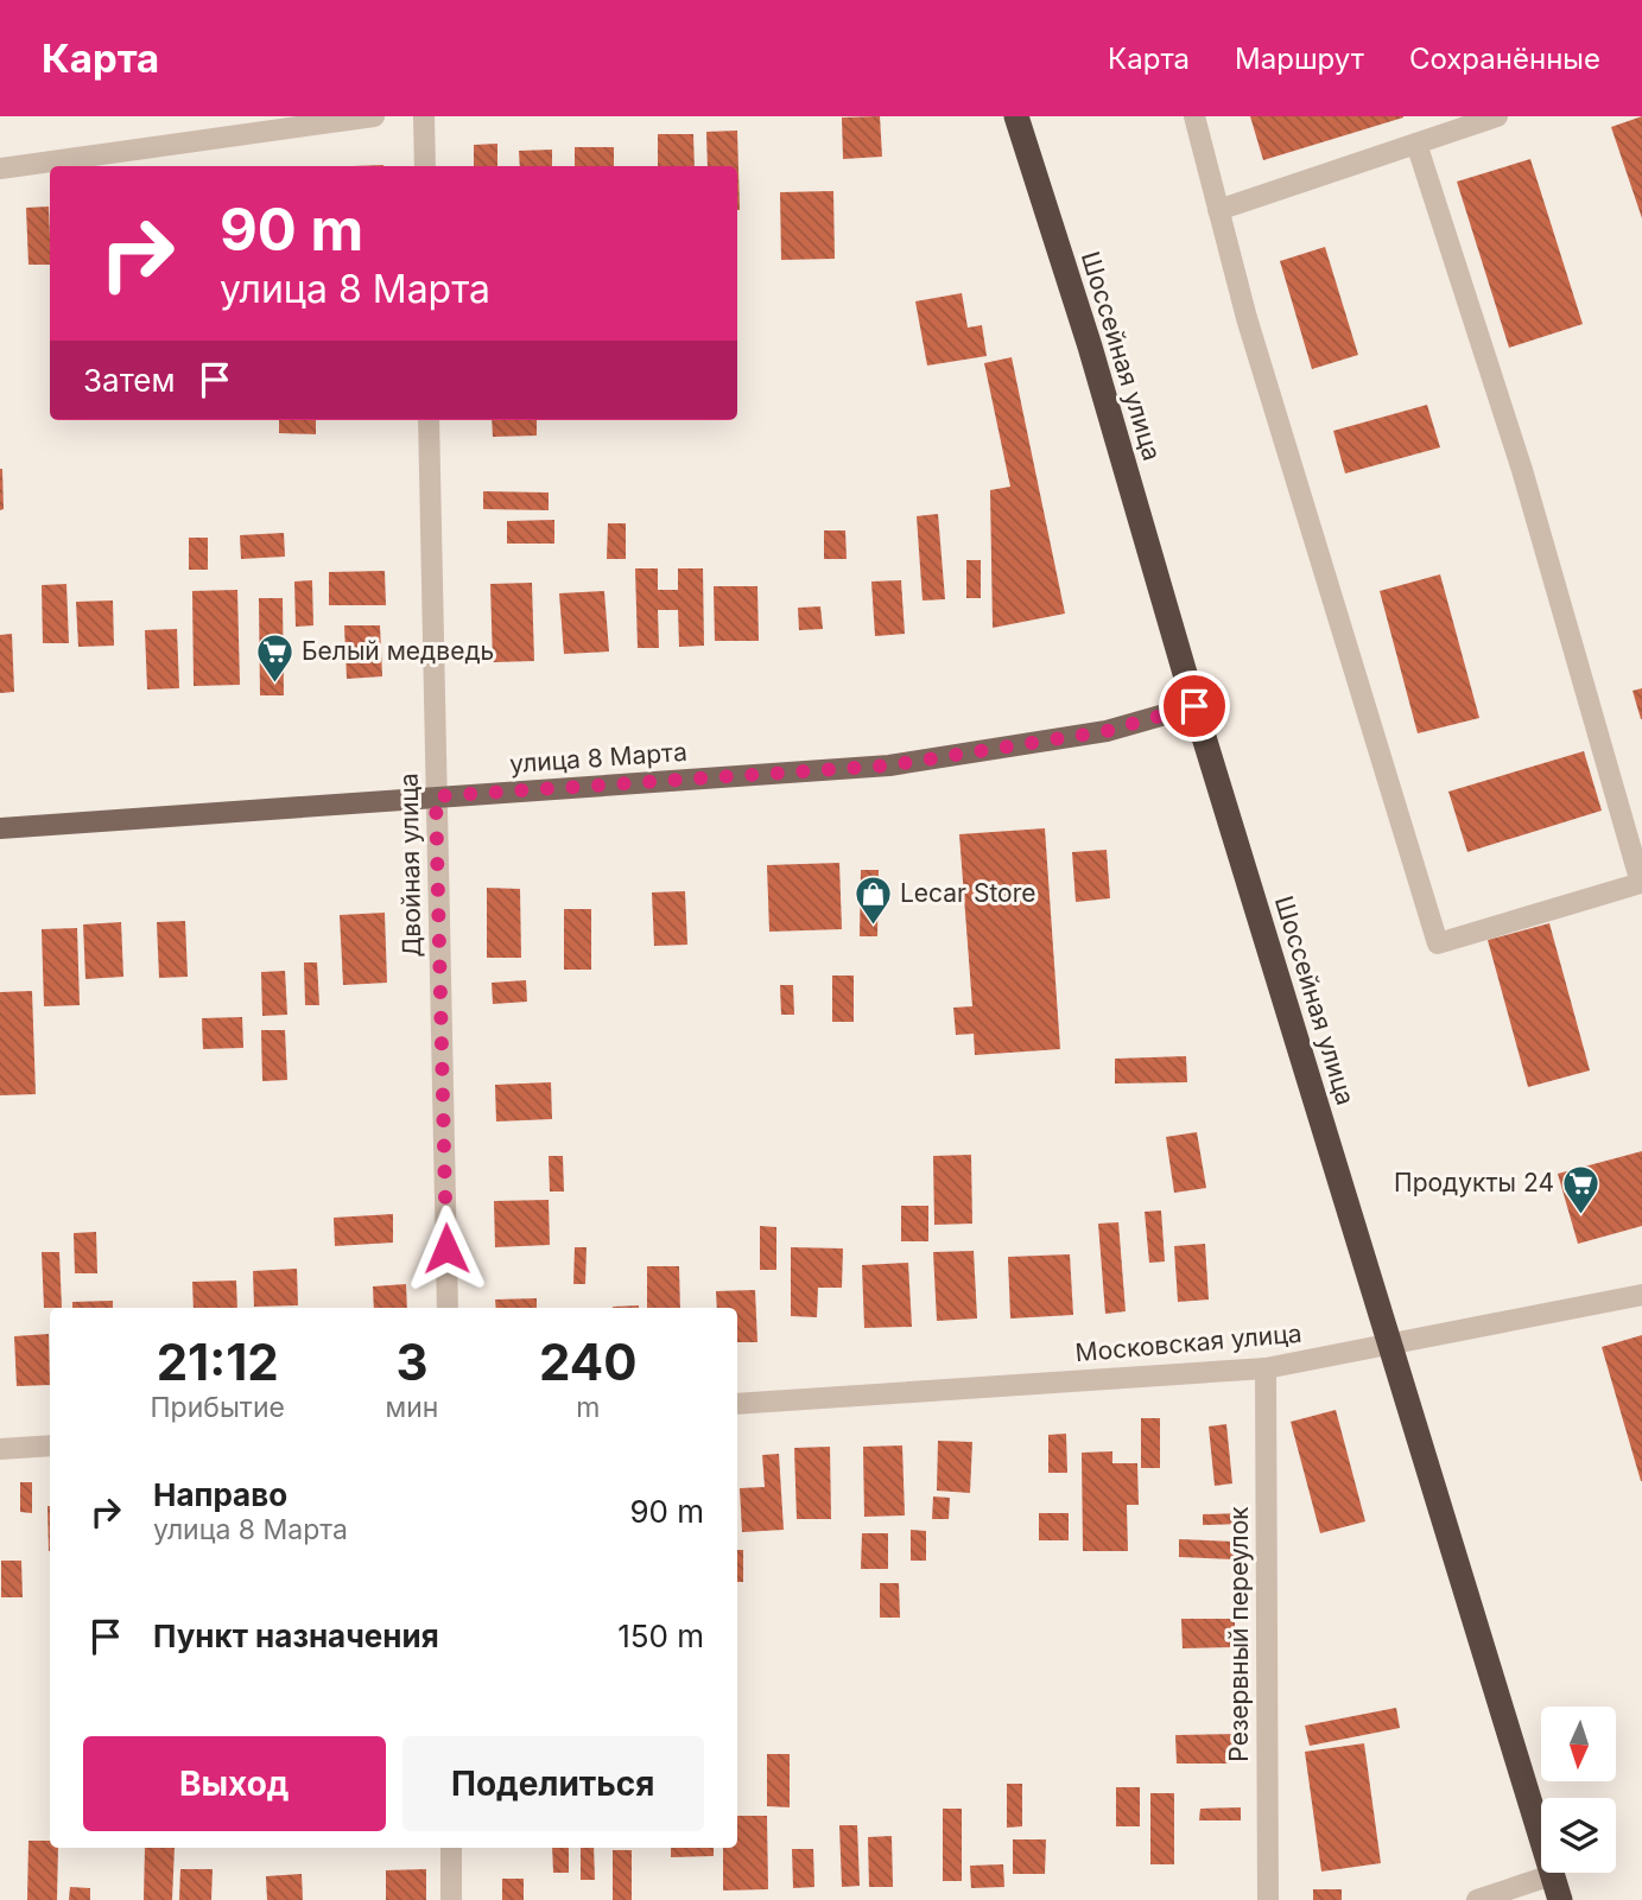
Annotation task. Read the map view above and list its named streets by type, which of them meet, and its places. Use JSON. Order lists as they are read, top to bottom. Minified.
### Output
{"streets":{"highway":["Шоссейная улица"],"main road":["улица 8 Марта"],"street":["Двойная улица","Московская улица","Резервный переулок"]},"crossings":[["Шоссейная улица","улица 8 Марта"],["Шоссейная улица","Московская улица"],["улица 8 Марта","Двойная улица"],["Московская улица","Резервный переулок"]],"places":{"supermarket":["Белый медведь","Продукты 24"],"shop":["Lecar Store"]},"north":"bottom","page":{"header":"Карта","nav":["Карта","Маршрут","Сохранённые"],"turn":["90 m","улица 8 Марта"],"then":"Затем","eta":["21:12","Прибытие","3","мин","240","m"],"list":[{"name":"Направо","note":"улица 8 Марта","value":"90 m"},{"name":"Пункт назначения","value":"150 m"}],"buttons":["Выход","Поделиться"]}}
